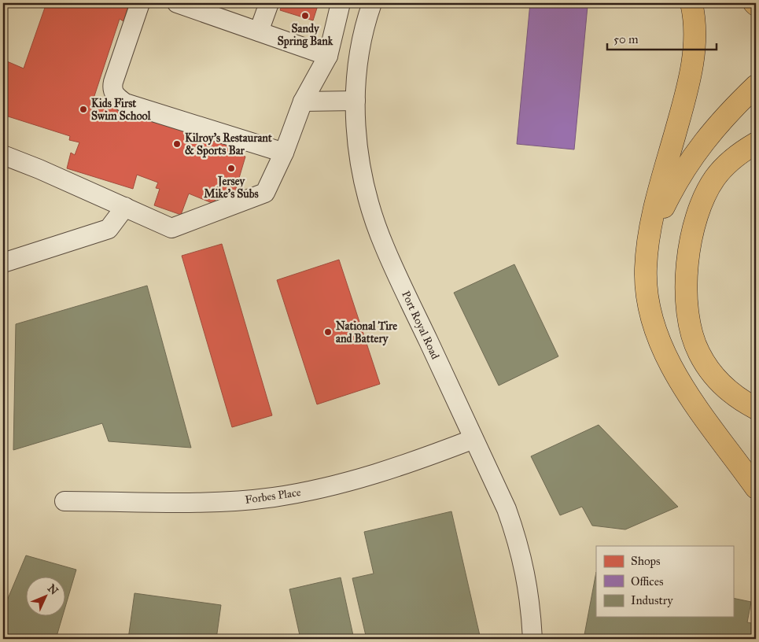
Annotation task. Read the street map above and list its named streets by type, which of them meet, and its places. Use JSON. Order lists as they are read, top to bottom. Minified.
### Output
{"streets":{"street":["Port Royal Road","Forbes Place"]},"crossings":[["Port Royal Road","Forbes Place"]],"places":["Sandy Spring Bank","Kids First Swim School","Kilroy's Restaurant & Sports Bar","Jersey Mike's Subs","National Tire and Battery"],"legend":["Shops","Offices","Industry"],"scale_bar":"50 m","north":"top right"}
